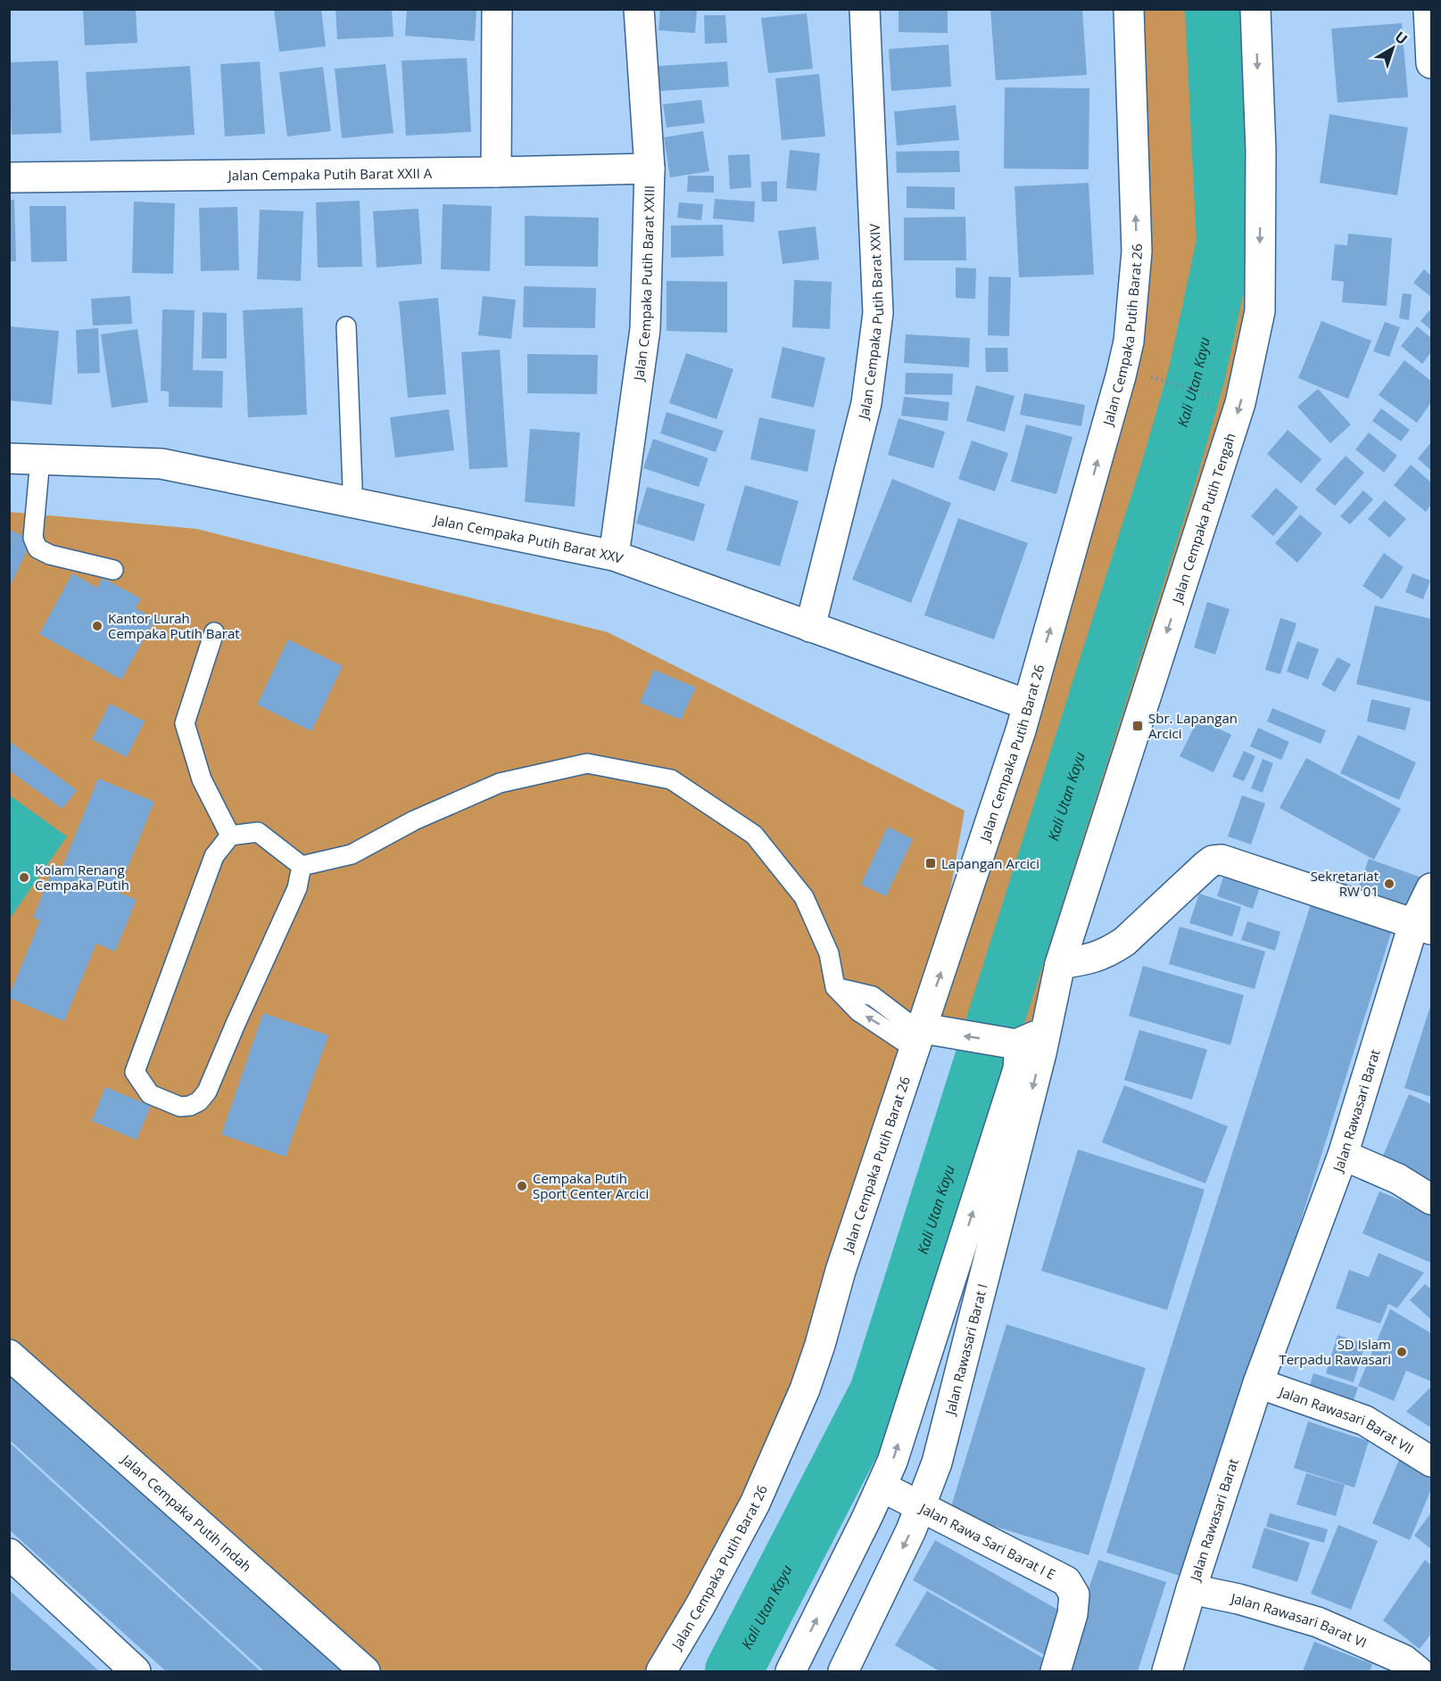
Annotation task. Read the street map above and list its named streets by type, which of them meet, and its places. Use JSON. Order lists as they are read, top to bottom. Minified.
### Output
{"streets":{"street":["Jalan Cempaka Putih Barat XXII A","Jalan Cempaka Putih Barat XXIII","Jalan Cempaka Putih Barat XXIV","Jalan Cempaka Putih Barat 26","Jalan Cempaka Putih Tengah","Jalan Cempaka Putih Barat XXV","Jalan Rawasari Barat","Jalan Rawasari Barat I","Jalan Rawasari Barat VII","Jalan Cempaka Putih Indah","Jalan Rawa Sari Barat I E","Jalan Rawasari Barat VI"]},"crossings":[["Jalan Cempaka Putih Barat XXII A","Jalan Cempaka Putih Barat XXIII"],["Jalan Cempaka Putih Barat XXIII","Jalan Cempaka Putih Barat XXV"],["Jalan Cempaka Putih Barat XXIV","Jalan Cempaka Putih Barat XXV"],["Jalan Cempaka Putih Barat 26","Jalan Cempaka Putih Barat XXV"],["Jalan Cempaka Putih Tengah","Jalan Rawasari Barat I"],["Jalan Rawasari Barat","Jalan Rawasari Barat VII"],["Jalan Rawasari Barat","Jalan Rawasari Barat VI"],["Jalan Rawasari Barat I","Jalan Rawa Sari Barat I E"]],"one_way":["Jalan Cempaka Putih Barat 26","Jalan Cempaka Putih Tengah"],"water":["Kali Utan Kayu"],"places":{"other":["Kantor Lurah Cempaka Putih Barat","Kolam Renang Cempaka Putih","Sekretariat RW 01","Cempaka Putih Sport Center Arcici","SD Islam Terpadu Rawasari"],"transit":["Sbr. Lapangan Arcici","Lapangan Arcici"]},"north":"top right"}
